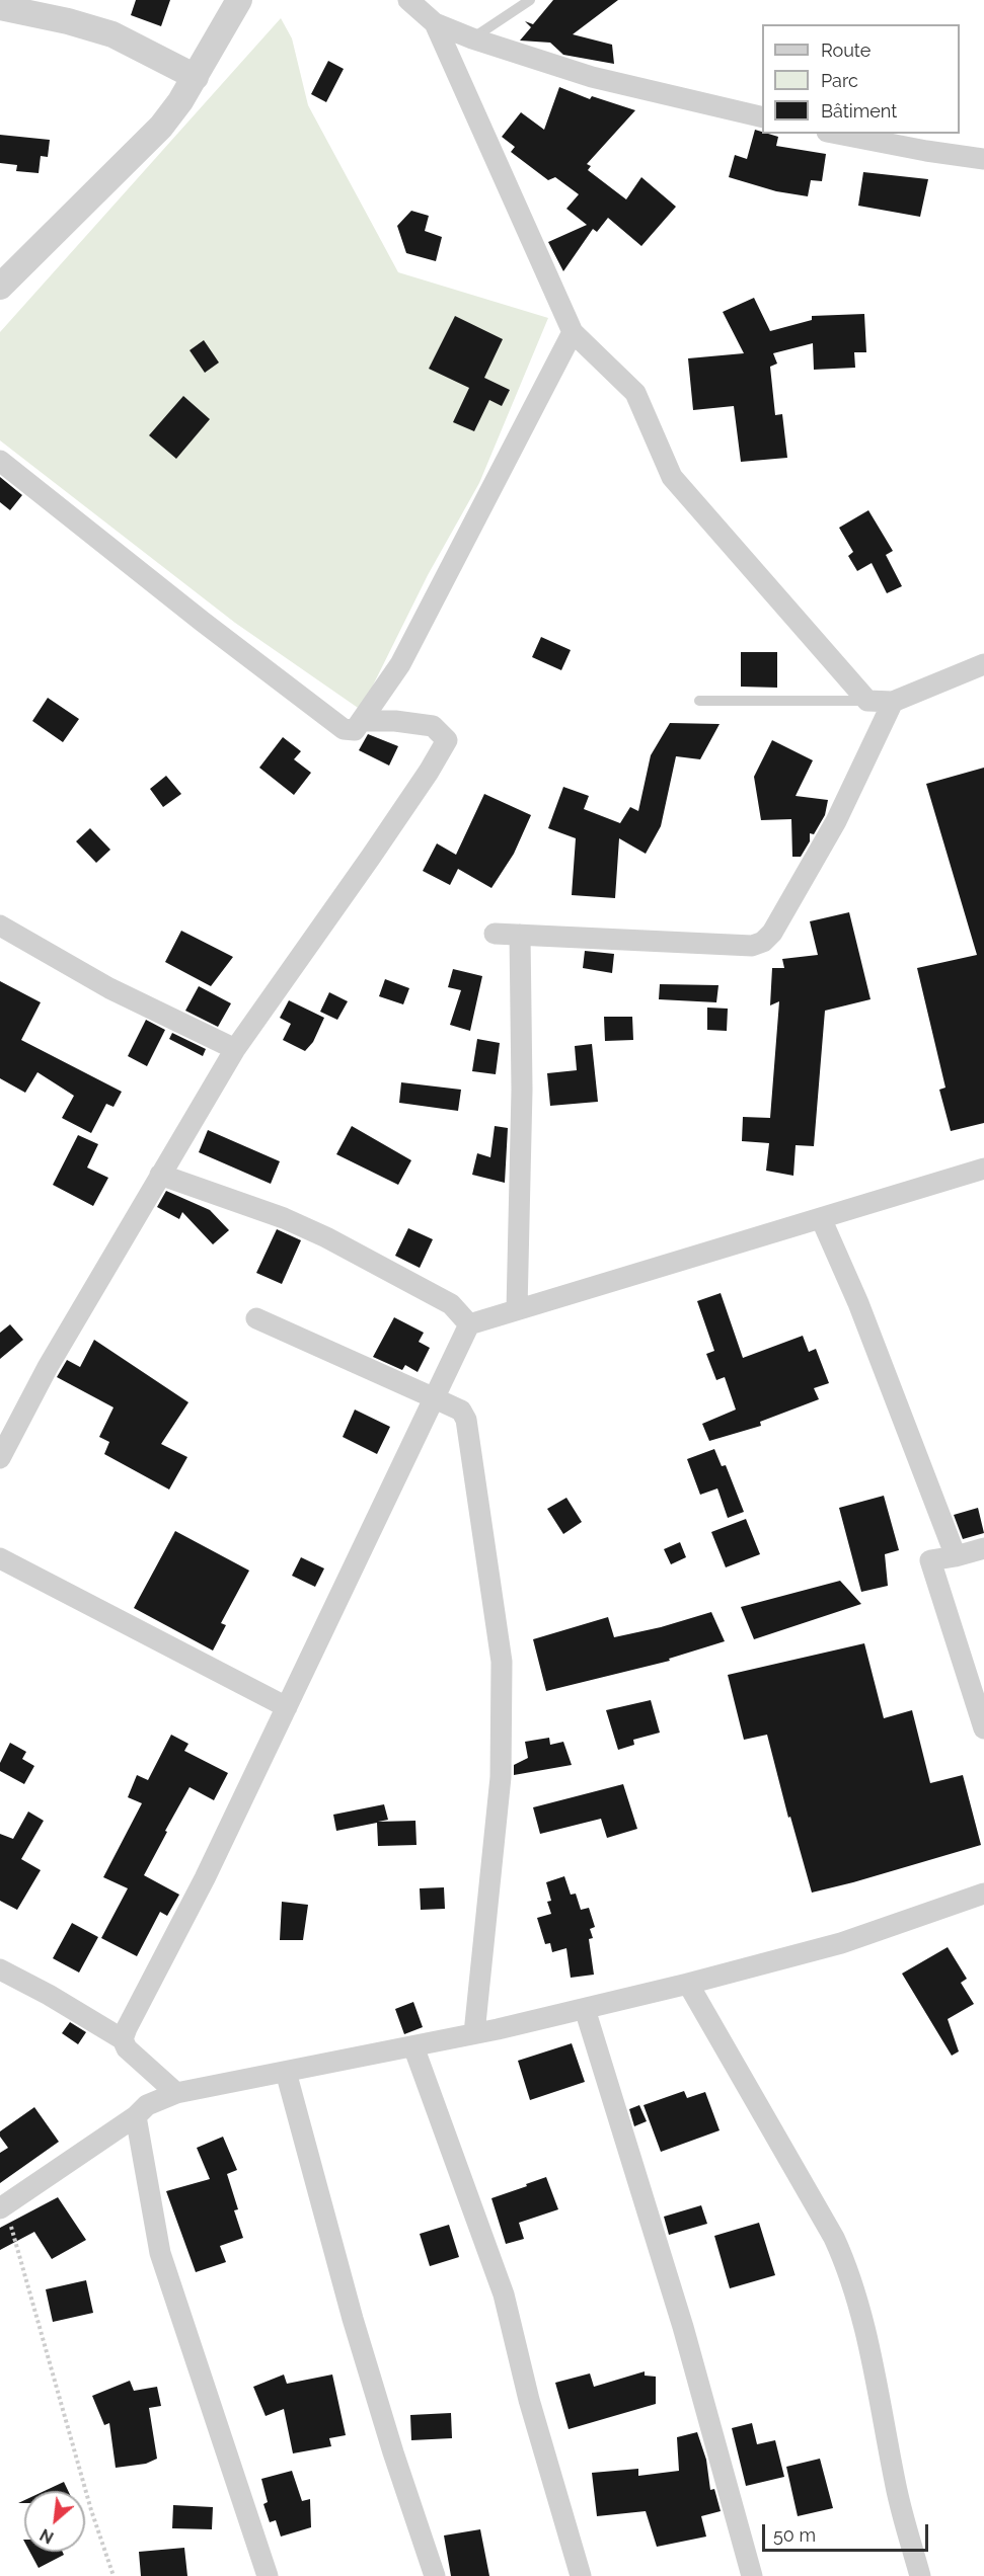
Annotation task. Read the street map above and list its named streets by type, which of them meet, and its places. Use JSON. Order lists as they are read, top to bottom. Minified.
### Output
{"legend":["Route","Parc","Bâtiment"],"scale_bar":"50 m","north":"bottom left"}
